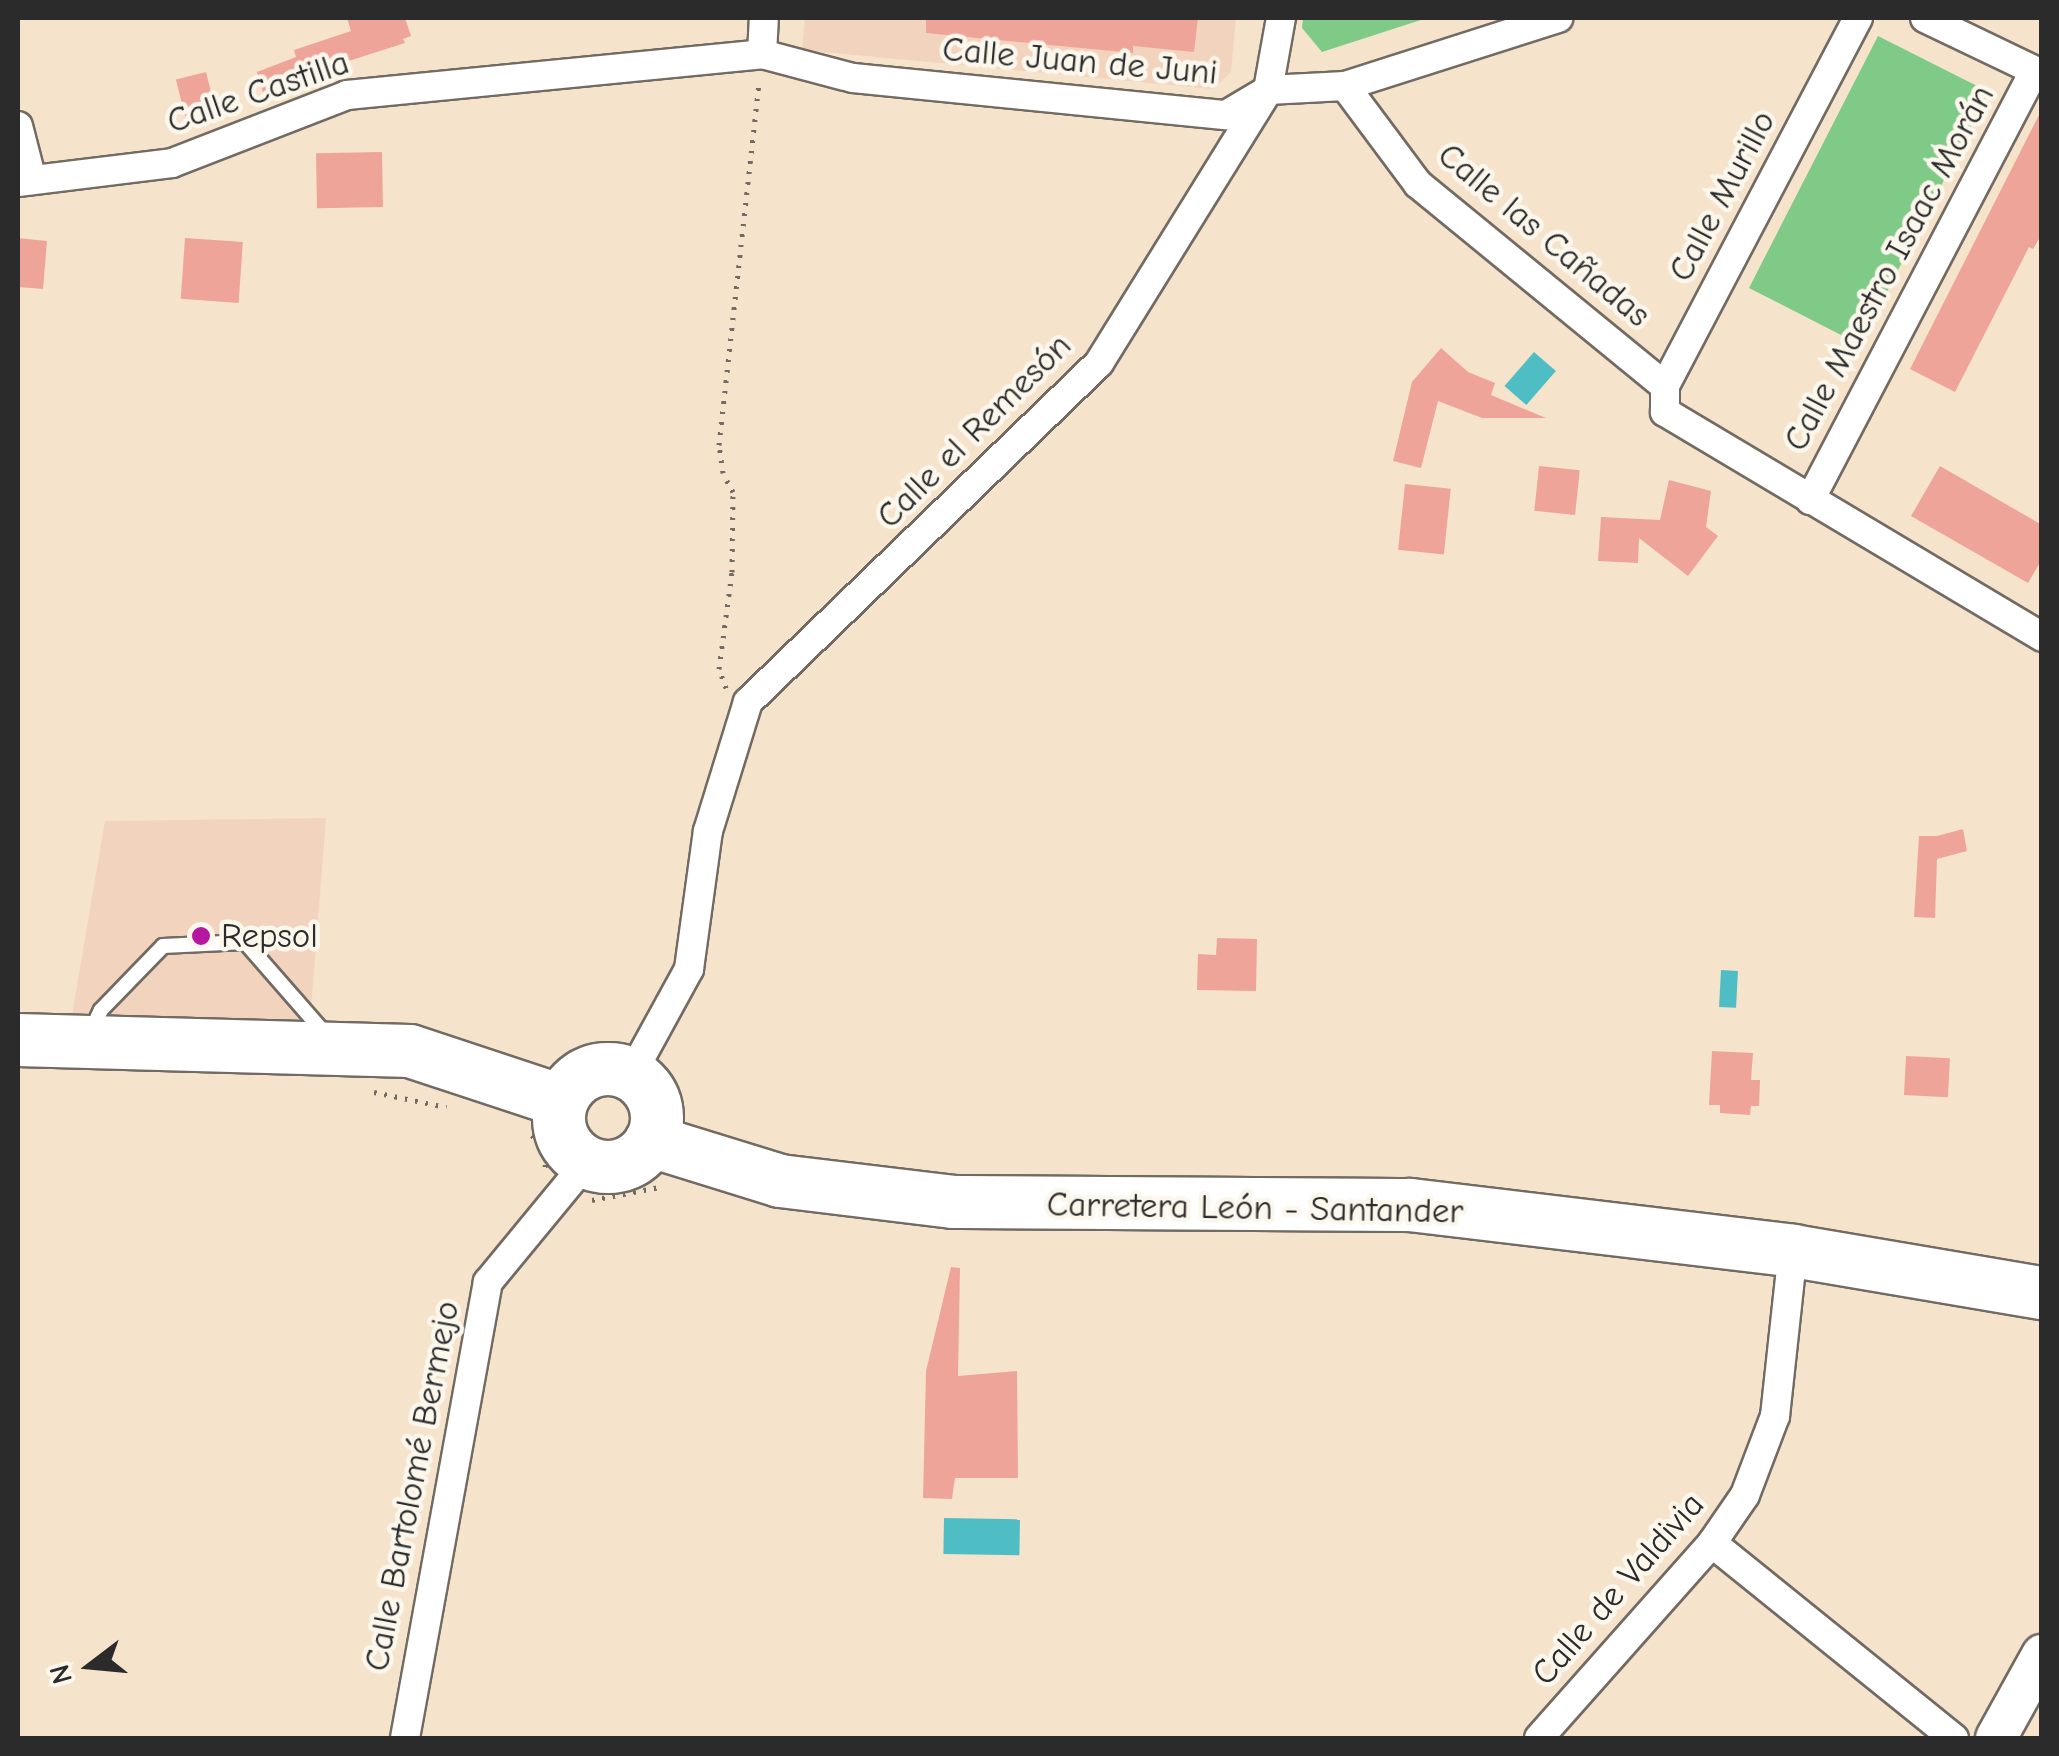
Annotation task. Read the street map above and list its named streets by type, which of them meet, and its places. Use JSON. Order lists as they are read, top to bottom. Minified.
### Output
{"streets":{"highway":["Carretera León - Santander"],"street":["Calle Juan de Juni","Calle Castilla","Calle Murillo","Calle las Cañadas","Calle Maestro Isaac Morán","Calle el Remesón","Calle Bartolomé Bermejo","Calle de Valdivia"]},"crossings":[["Calle Juan de Juni","Calle Castilla"],["Calle Juan de Juni","Calle el Remesón"],["Calle Murillo","Calle las Cañadas"],["Calle las Cañadas","Calle Maestro Isaac Morán"],["Carretera León - Santander","Calle Bartolomé Bermejo"],["Carretera León - Santander","Calle de Valdivia"]],"places":["Repsol"],"north":"left"}
